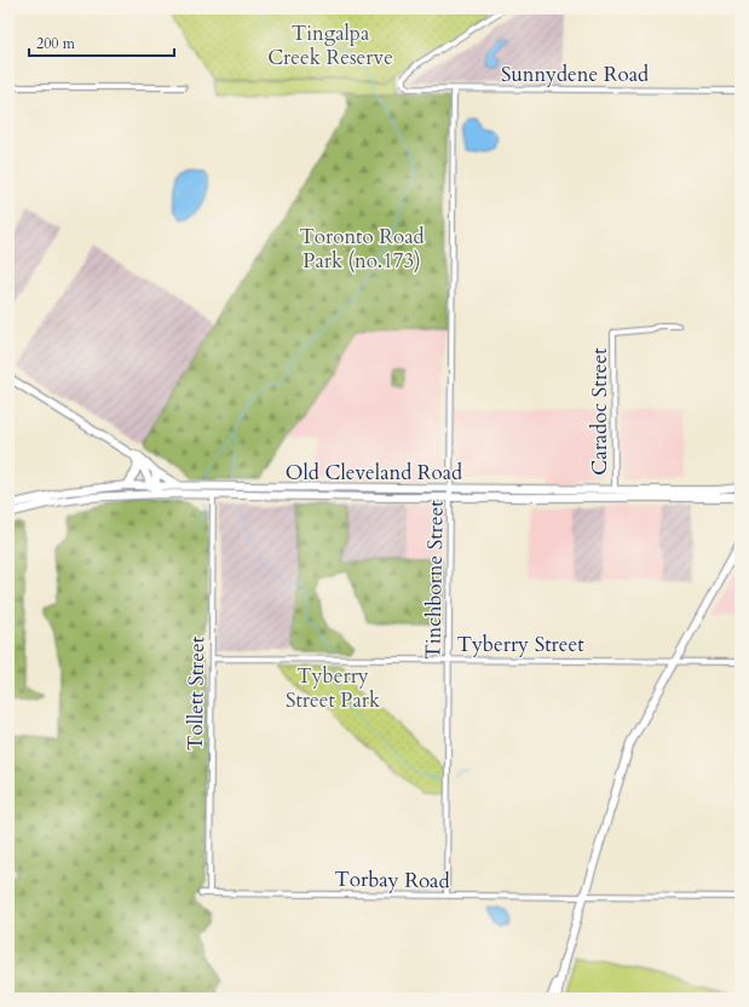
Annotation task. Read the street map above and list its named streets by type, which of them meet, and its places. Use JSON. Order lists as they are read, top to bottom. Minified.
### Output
{"streets":{"main road":["Old Cleveland Road"],"street":["Sunnydene Road","Caradoc Street","Tinchborne Street","Tyberry Street","Tollett Street","Torbay Road"]},"crossings":[["Sunnydene Road","Tinchborne Street"],["Caradoc Street","Old Cleveland Road"],["Old Cleveland Road","Tinchborne Street"],["Old Cleveland Road","Tollett Street"],["Tinchborne Street","Tyberry Street"],["Tinchborne Street","Torbay Road"],["Tyberry Street","Tollett Street"],["Tollett Street","Torbay Road"]],"parks":["Tingalpa Creek Reserve","Toronto Road Park (no.173)","Tyberry Street Park"],"scale_bar":"200 m"}
